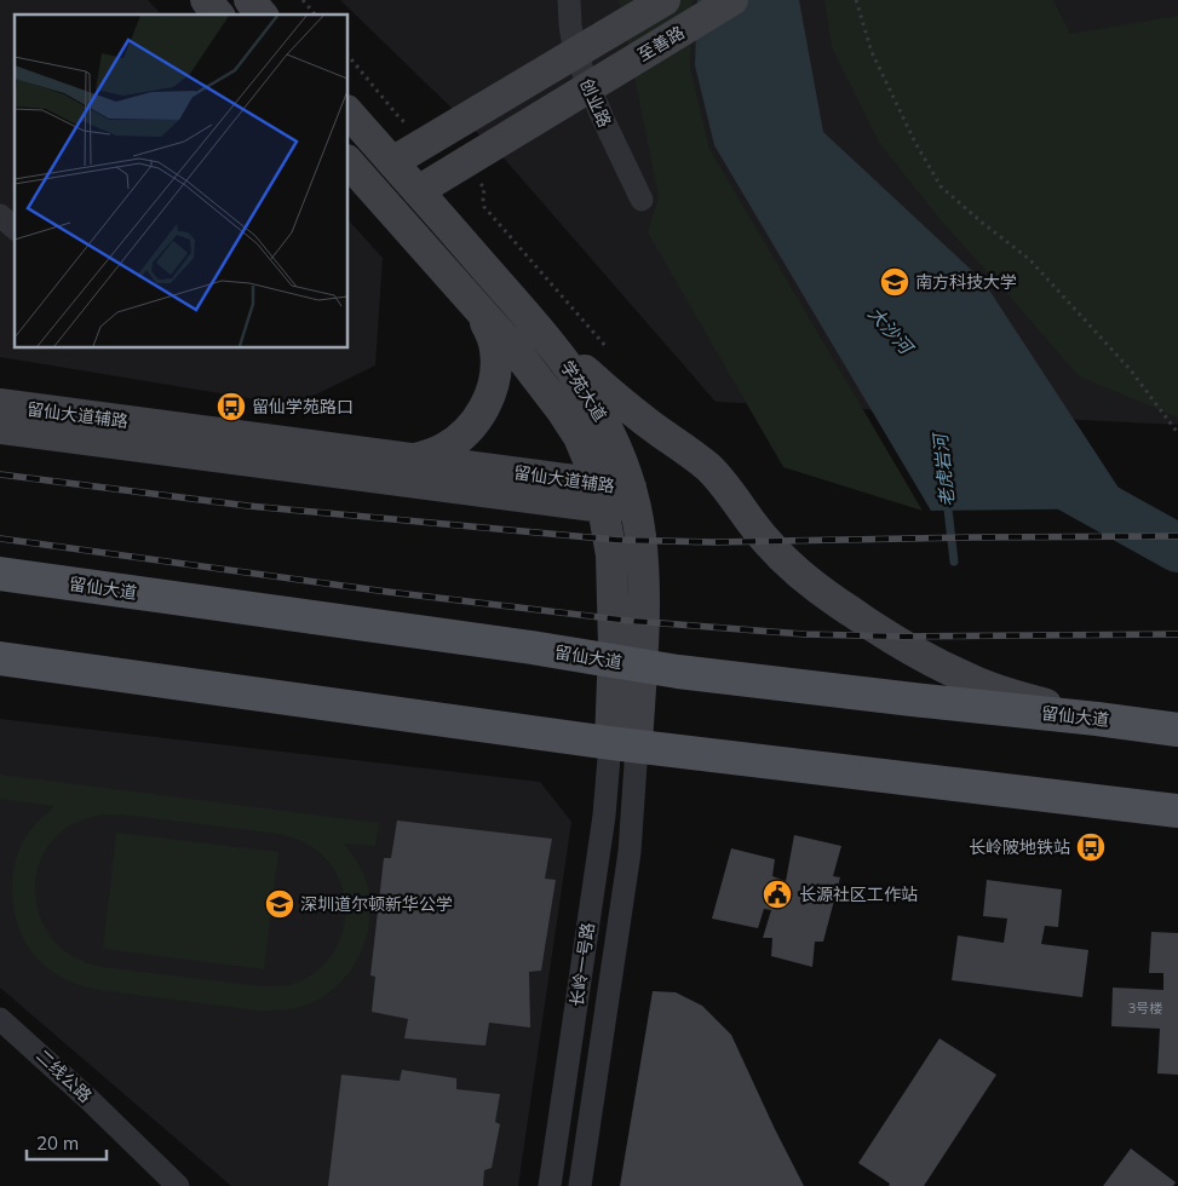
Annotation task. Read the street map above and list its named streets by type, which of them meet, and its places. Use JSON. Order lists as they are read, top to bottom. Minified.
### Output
{"streets":{"main road":["至善路","学苑大道","留仙大道辅路","留仙大道"],"street":["创业路","长岭一号路","二线公路"]},"crossings":[["至善路","创业路"],["至善路","学苑大道"],["学苑大道","留仙大道辅路"],["学苑大道","留仙大道"],["学苑大道","长岭一号路"]],"water":["大沙河","老虎岩河"],"places":{"school or university":["南方科技大学","深圳道尔顿新华公学"],"bus stop":["留仙学苑路口","长岭陂地铁站"],"public building":["长源社区工作站"]},"house_numbers":["3号楼"],"scale_bar":"20 m"}
